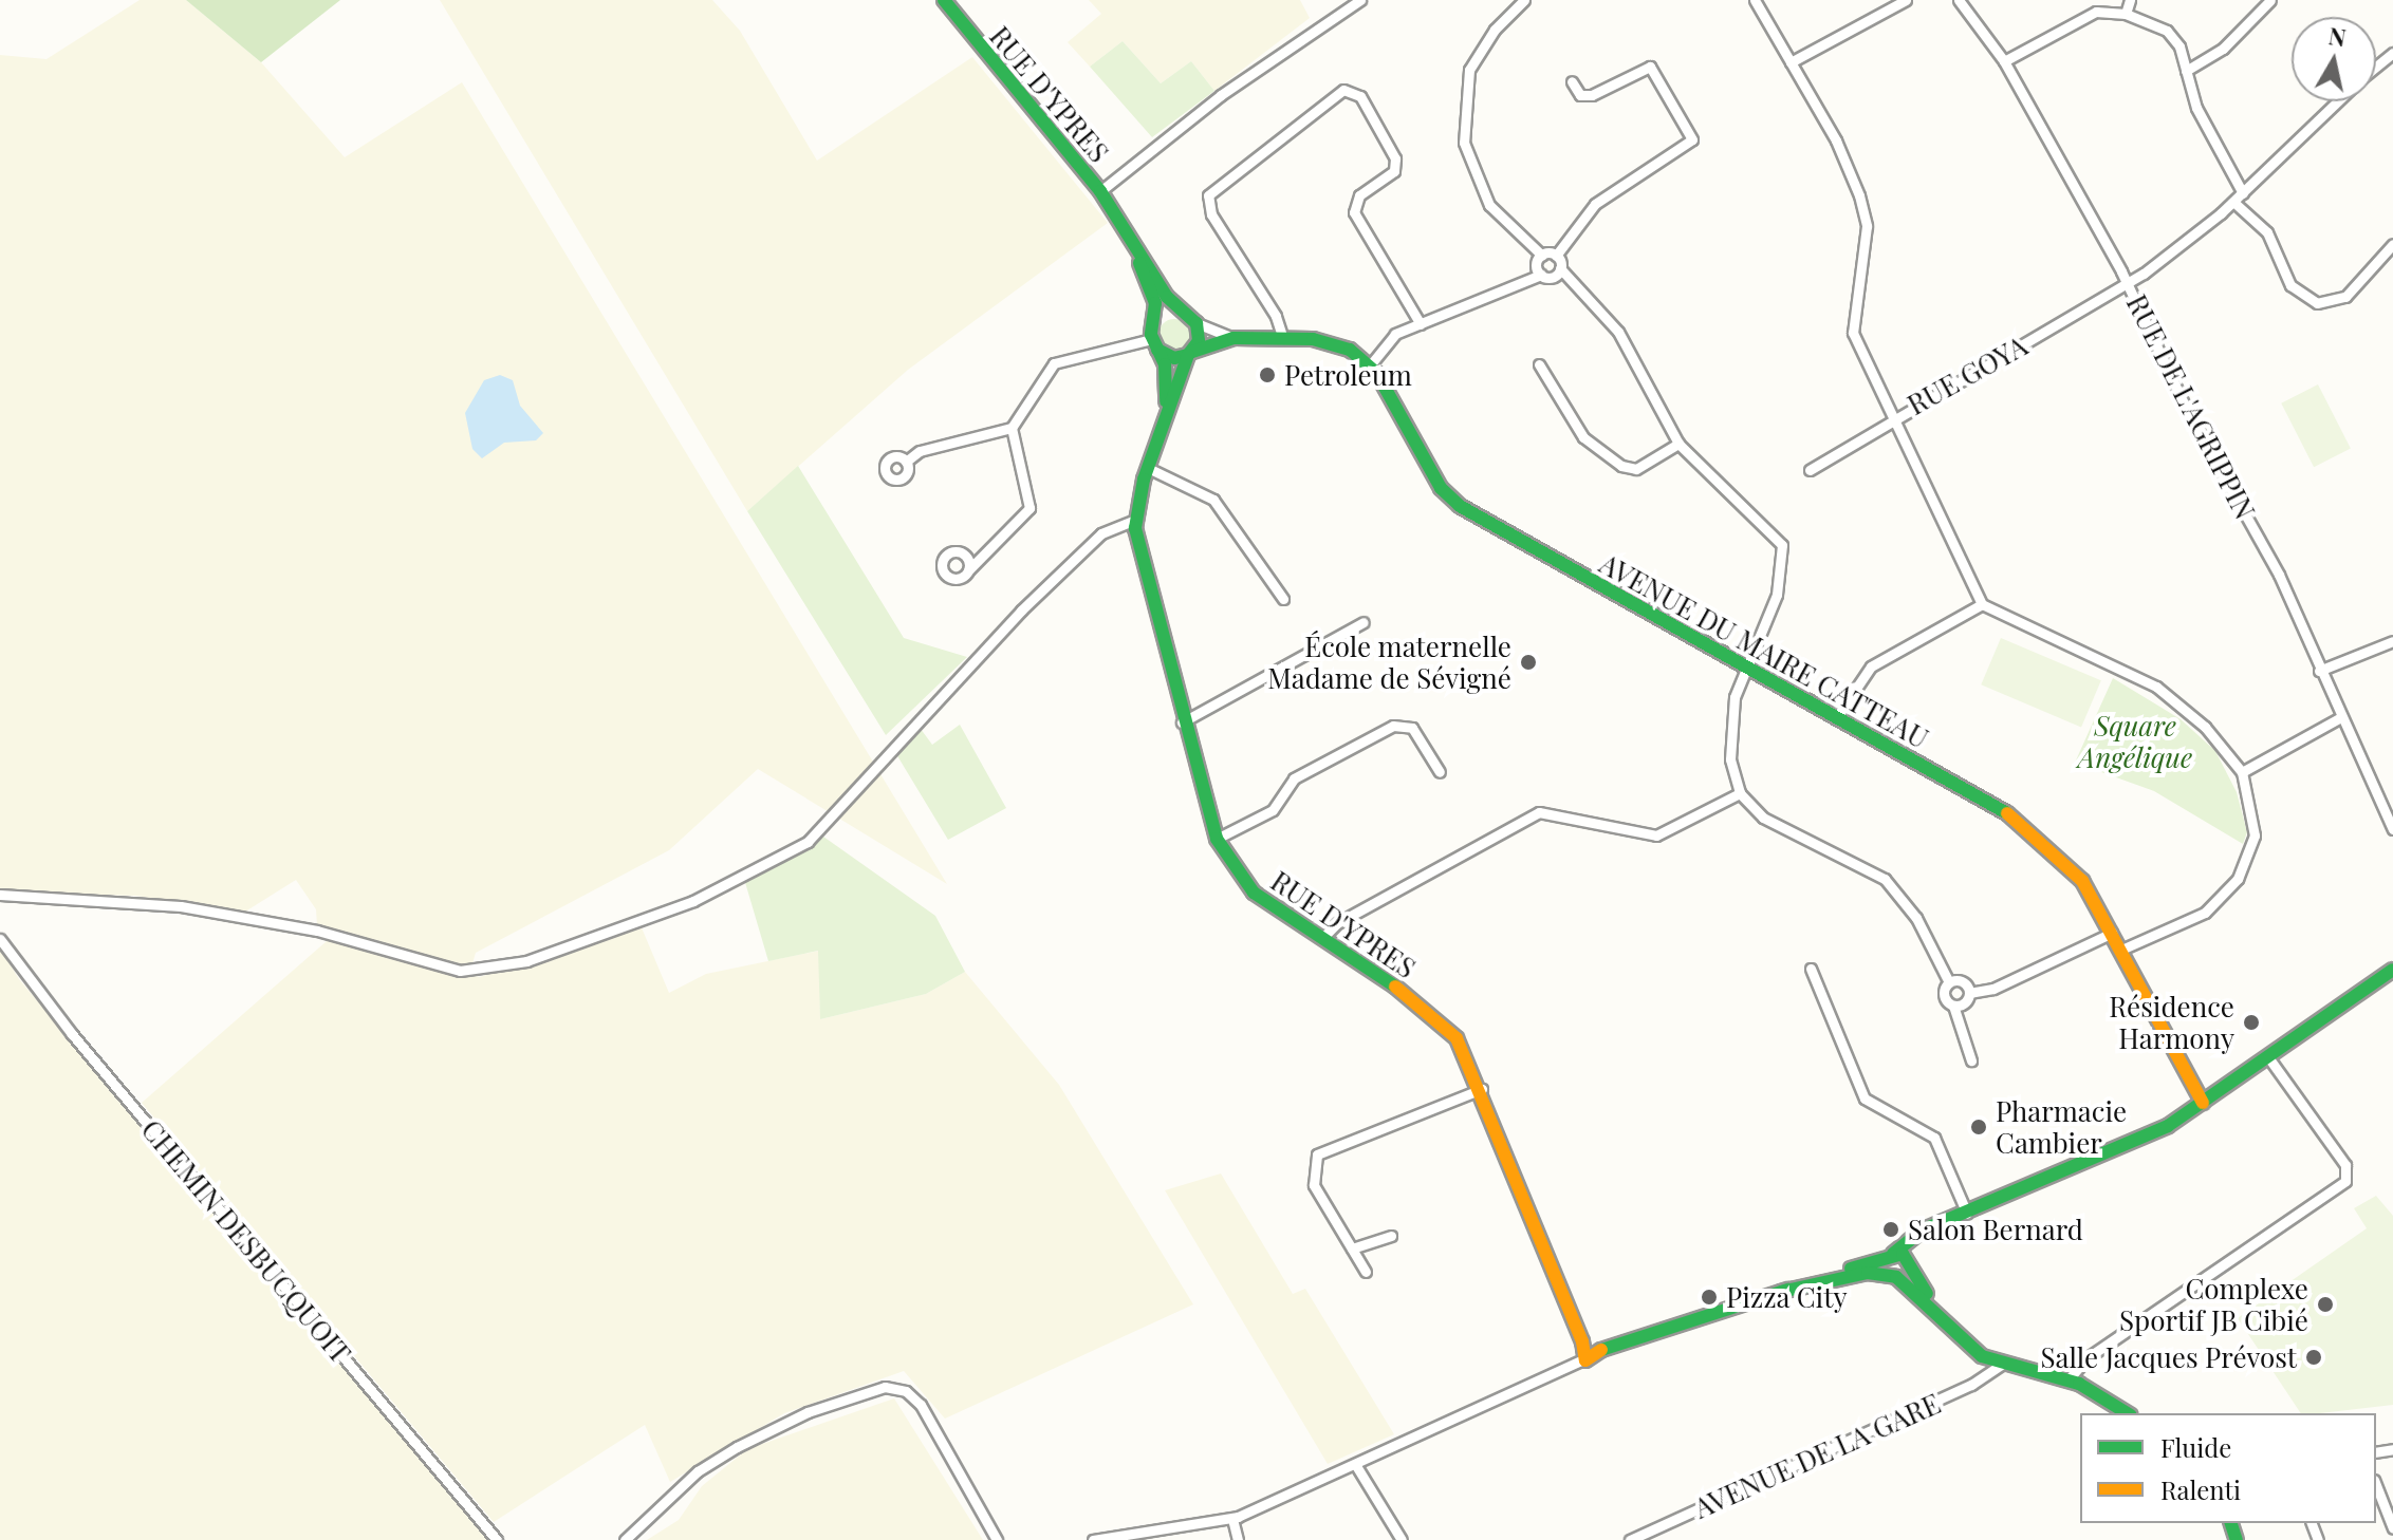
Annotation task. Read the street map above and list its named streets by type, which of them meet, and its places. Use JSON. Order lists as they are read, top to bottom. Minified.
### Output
{"streets":{"main road":["RUE D'YPRES","AVENUE DU MAIRE CATTEAU"],"street":["RUE GOYA","RUE DE L'AGRIPPIN","CHEMIN DESBUCQUOIT","AVENUE DE LA GARE"]},"crossings":[["RUE D'YPRES","AVENUE DU MAIRE CATTEAU"],["RUE GOYA","RUE DE L'AGRIPPIN"]],"parks":["Square Angélique"],"places":["Petroleum","École maternelle Madame de Sévigné","Résidence Harmony","Pharmacie Cambier","Salon Bernard","Pizza City","Complexe Sportif JB Cibié","Salle Jacques Prévost"],"legend":["Fluide","Ralenti"],"north":"top"}
